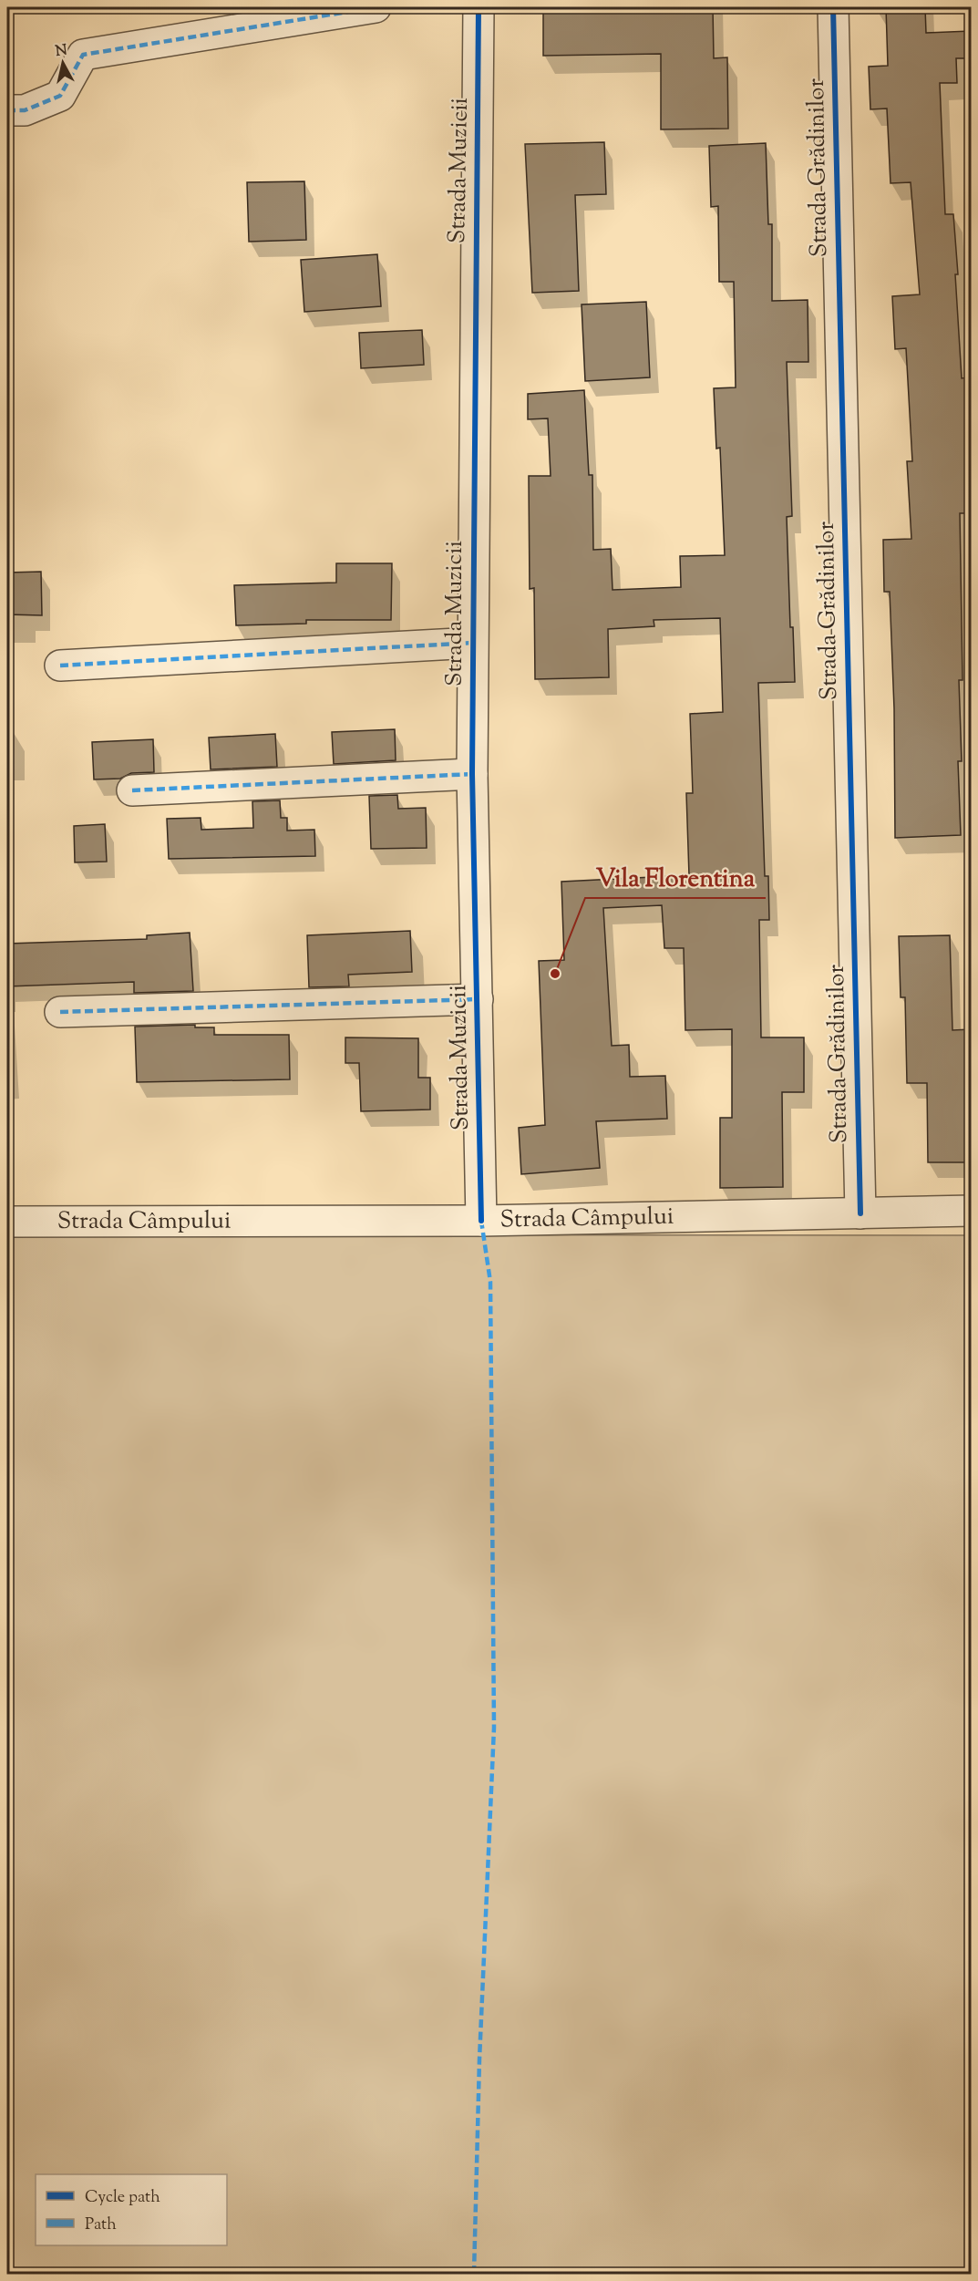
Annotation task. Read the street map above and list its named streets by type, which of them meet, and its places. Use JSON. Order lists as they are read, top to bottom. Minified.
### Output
{"streets":{"street":["Strada Grădinilor","Strada Muzicii","Strada Câmpului"]},"crossings":[["Strada Grădinilor","Strada Câmpului"],["Strada Muzicii","Strada Câmpului"]],"places":["Vila Florentina"],"legend":["Cycle path","Path"],"north":"top"}
